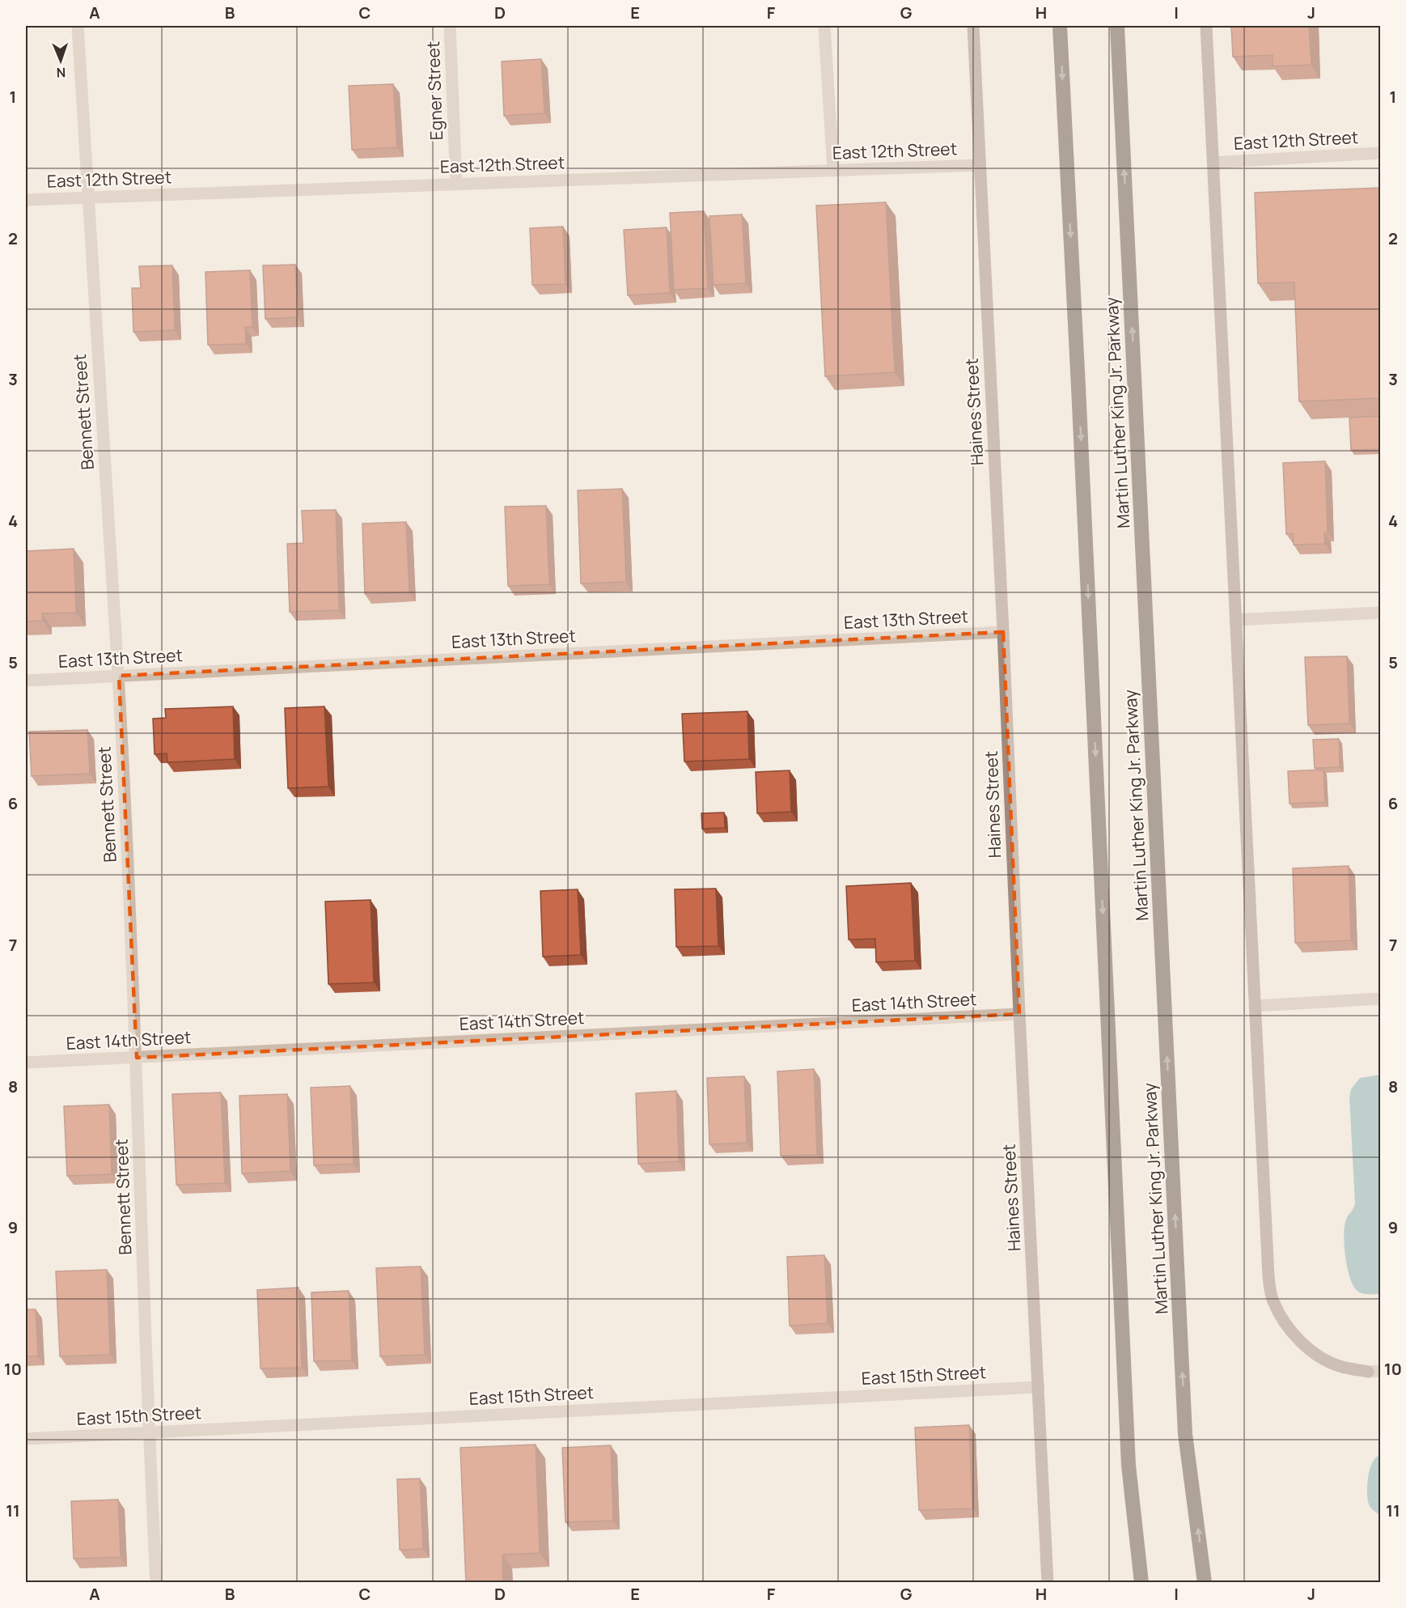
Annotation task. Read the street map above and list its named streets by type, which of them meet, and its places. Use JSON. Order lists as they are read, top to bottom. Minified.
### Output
{"streets":{"highway":["Martin Luther King Jr. Parkway"],"street":["Egner Street","East 12th Street","Bennett Street","Haines Street","East 13th Street","East 14th Street","East 15th Street"]},"crossings":[["Egner Street","East 12th Street"],["East 12th Street","Bennett Street"],["East 12th Street","Haines Street"],["Bennett Street","East 13th Street"],["Bennett Street","East 14th Street"],["Bennett Street","East 15th Street"],["Haines Street","East 13th Street"],["Haines Street","East 14th Street"],["Haines Street","East 15th Street"]],"north":"bottom","grid":{"columns":["A","B","C","D","E","F","G","H","I","J"],"rows":["1","2","3","4","5","6","7","8","9","10","11"]}}
